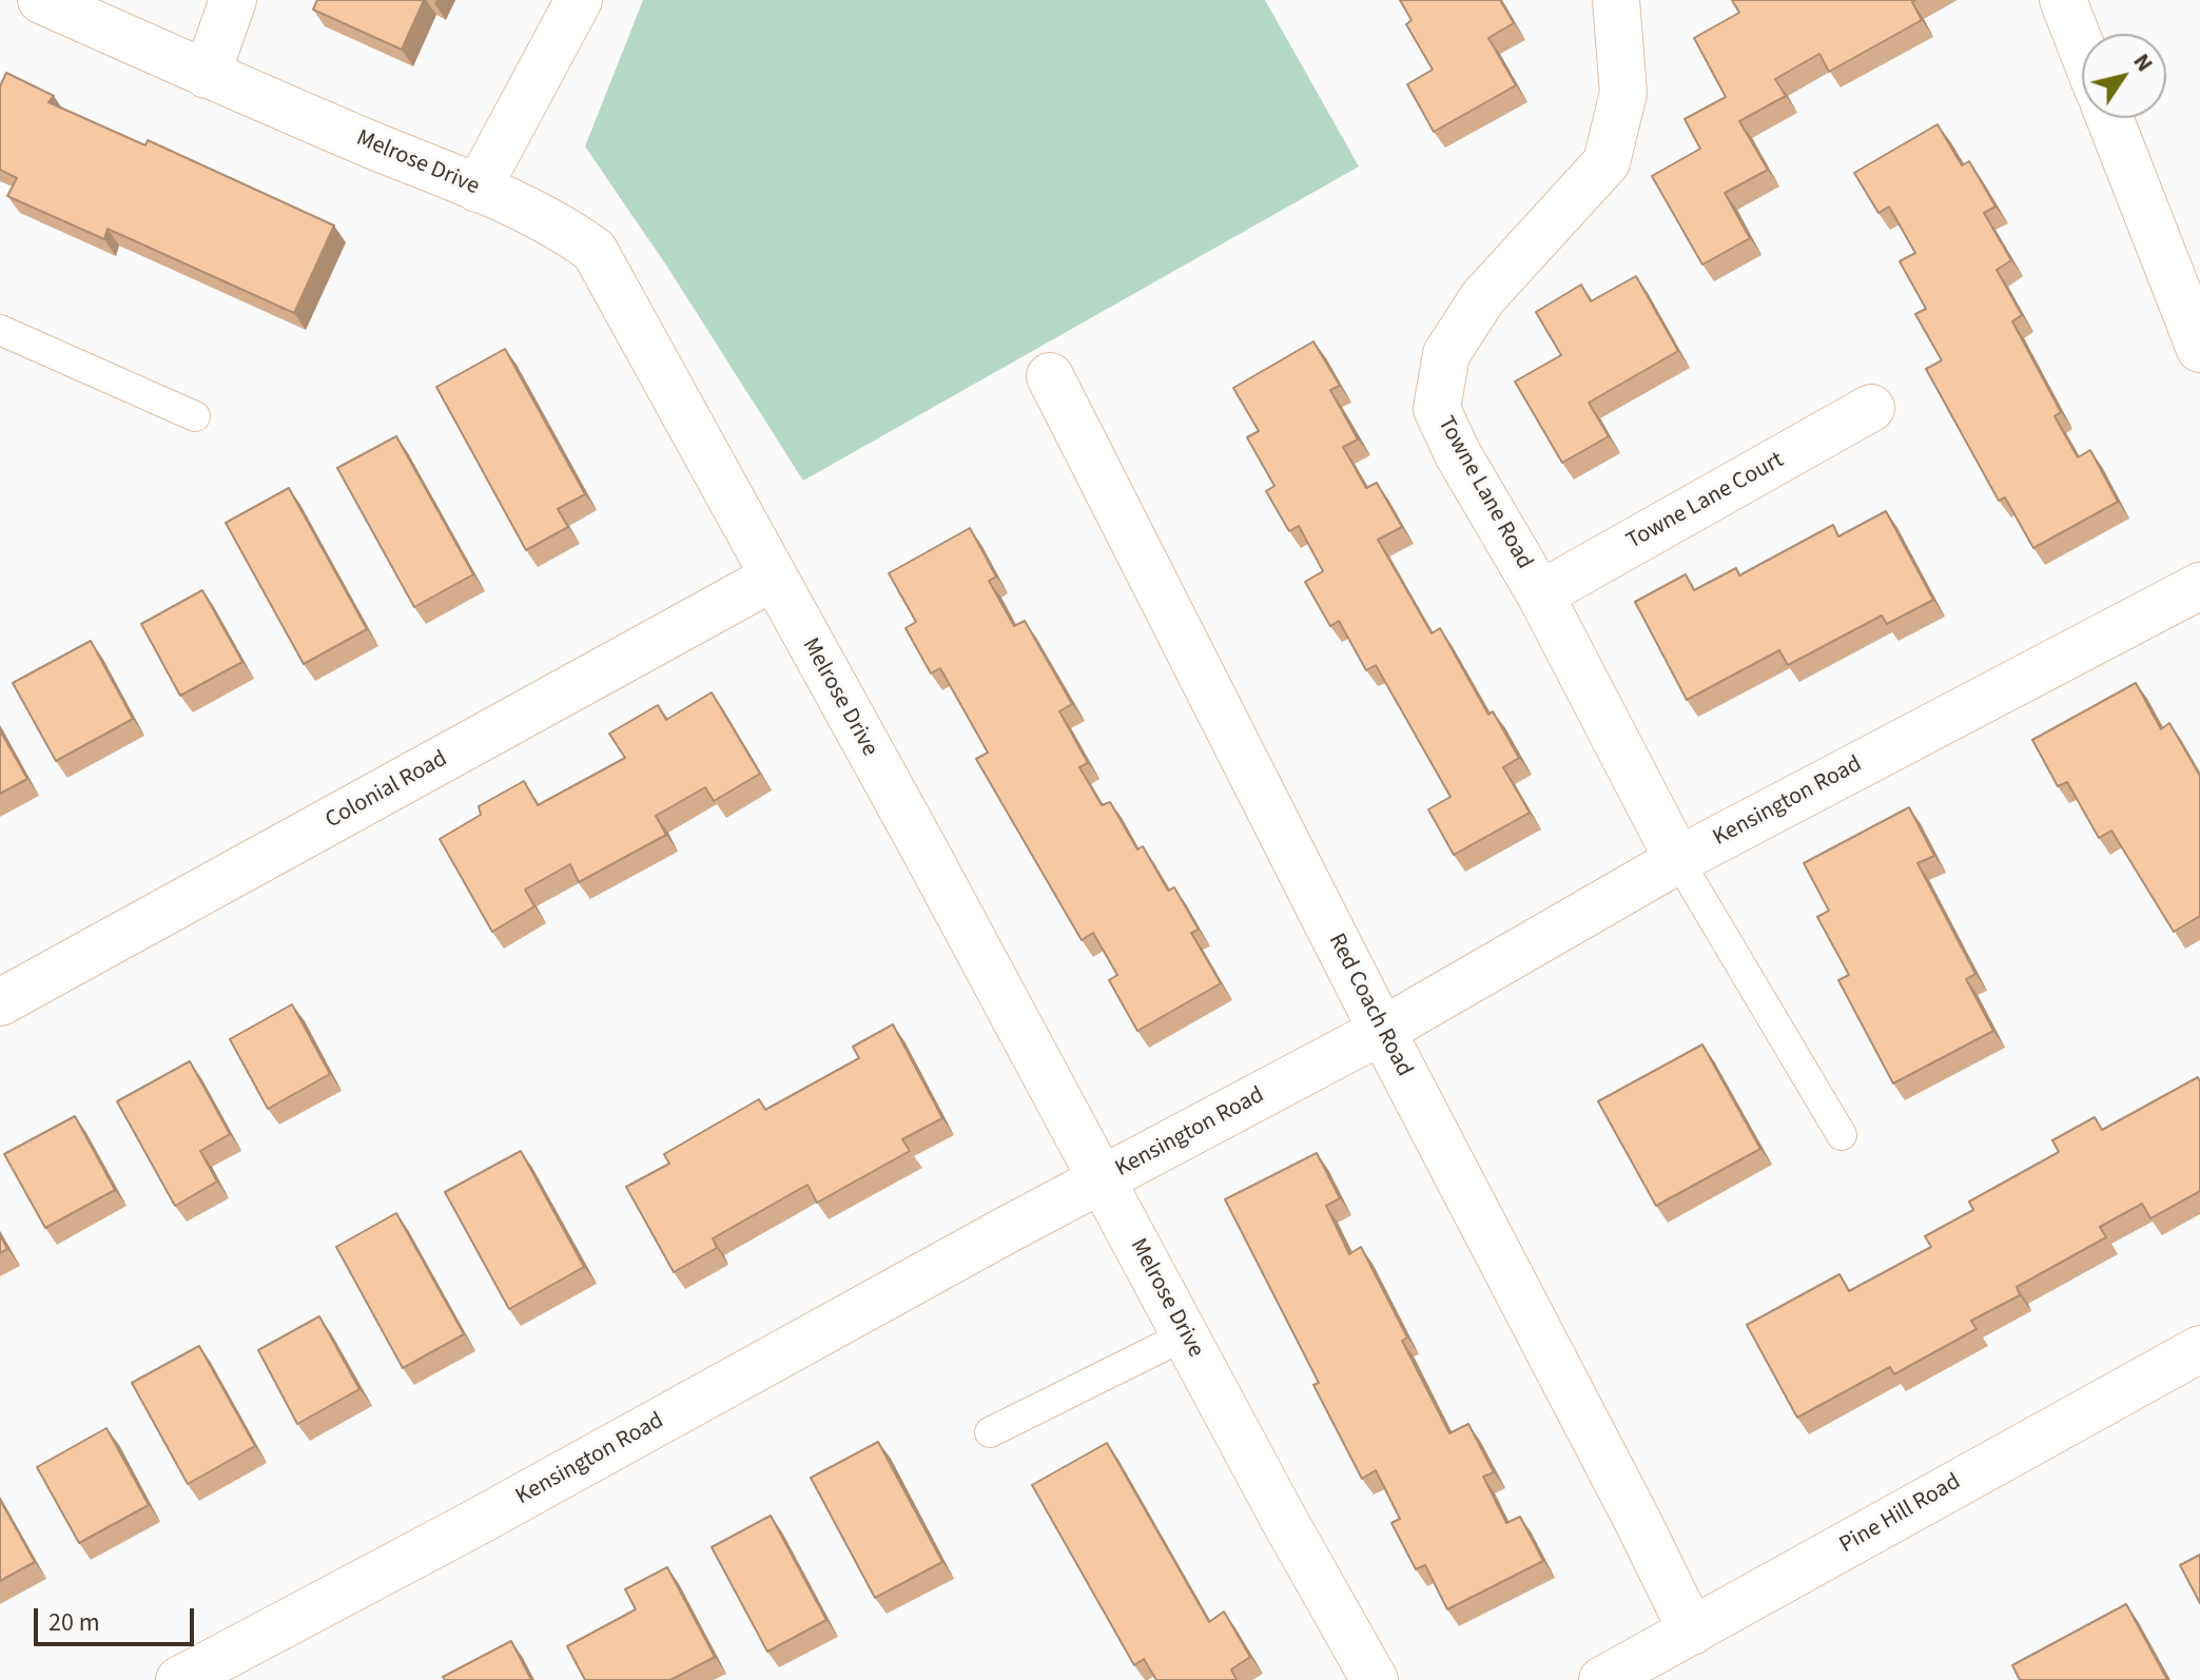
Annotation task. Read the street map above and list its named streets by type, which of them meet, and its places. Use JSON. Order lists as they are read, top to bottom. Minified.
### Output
{"streets":{"street":["Melrose Drive","Towne Lane Road","Towne Lane Court","Colonial Road","Kensington Road","Red Coach Road","Pine Hill Road"]},"crossings":[["Melrose Drive","Colonial Road"],["Melrose Drive","Kensington Road"],["Towne Lane Road","Towne Lane Court"],["Towne Lane Road","Kensington Road"],["Kensington Road","Red Coach Road"],["Red Coach Road","Pine Hill Road"]],"scale_bar":"20 m","north":"top right"}
